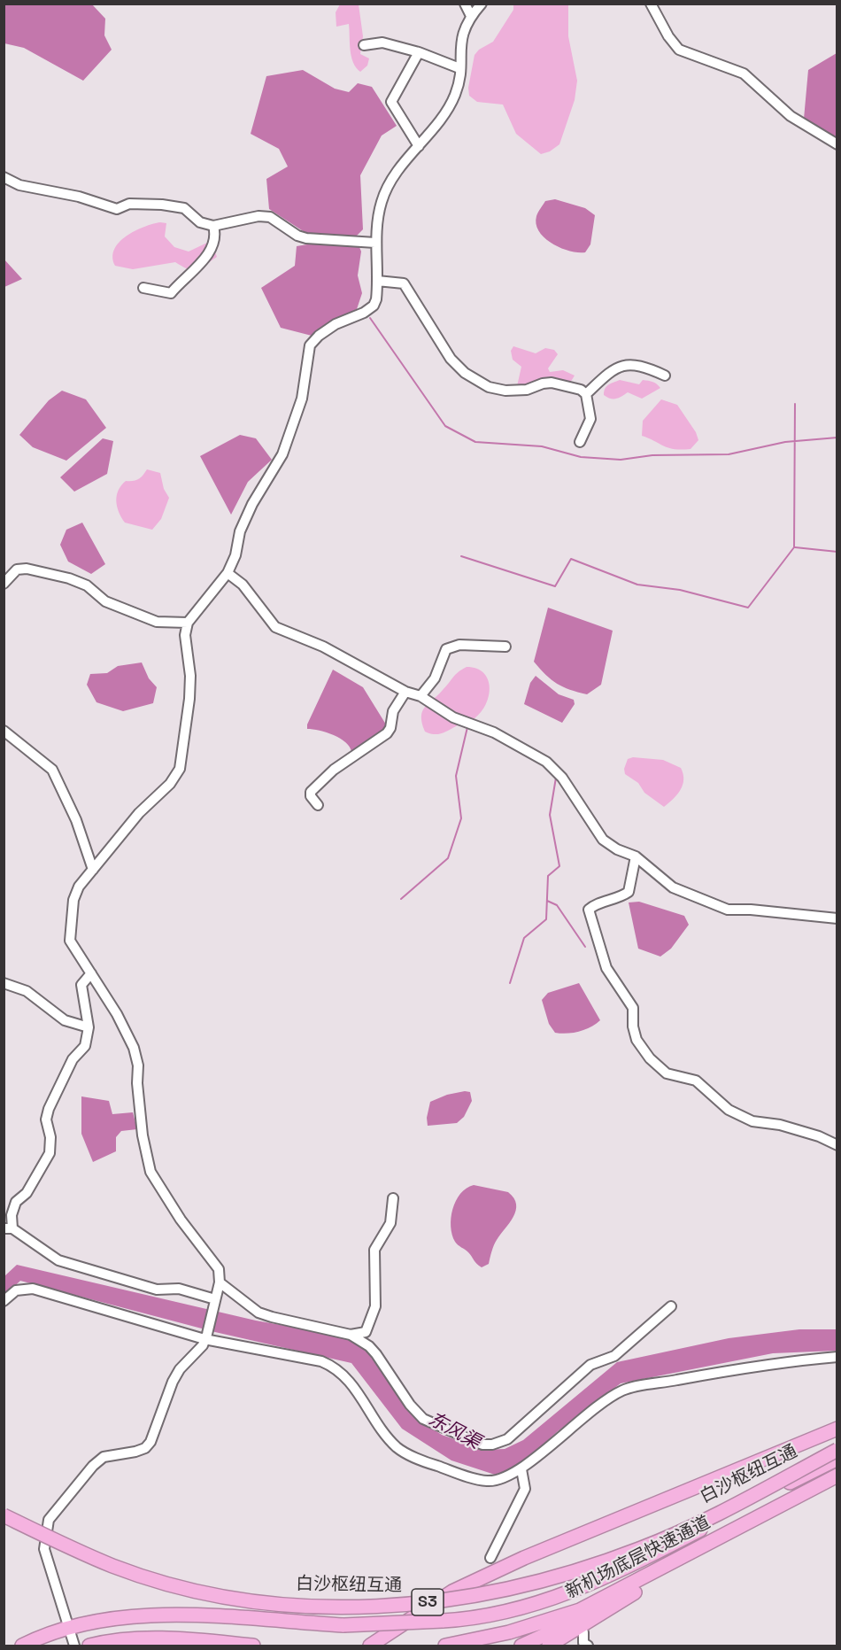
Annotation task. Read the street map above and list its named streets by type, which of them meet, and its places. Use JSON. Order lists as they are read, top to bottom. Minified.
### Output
{"streets":{"highway":["白沙枢纽互通","新机场底层快速通道","S3"]},"water":["东风渠"]}
